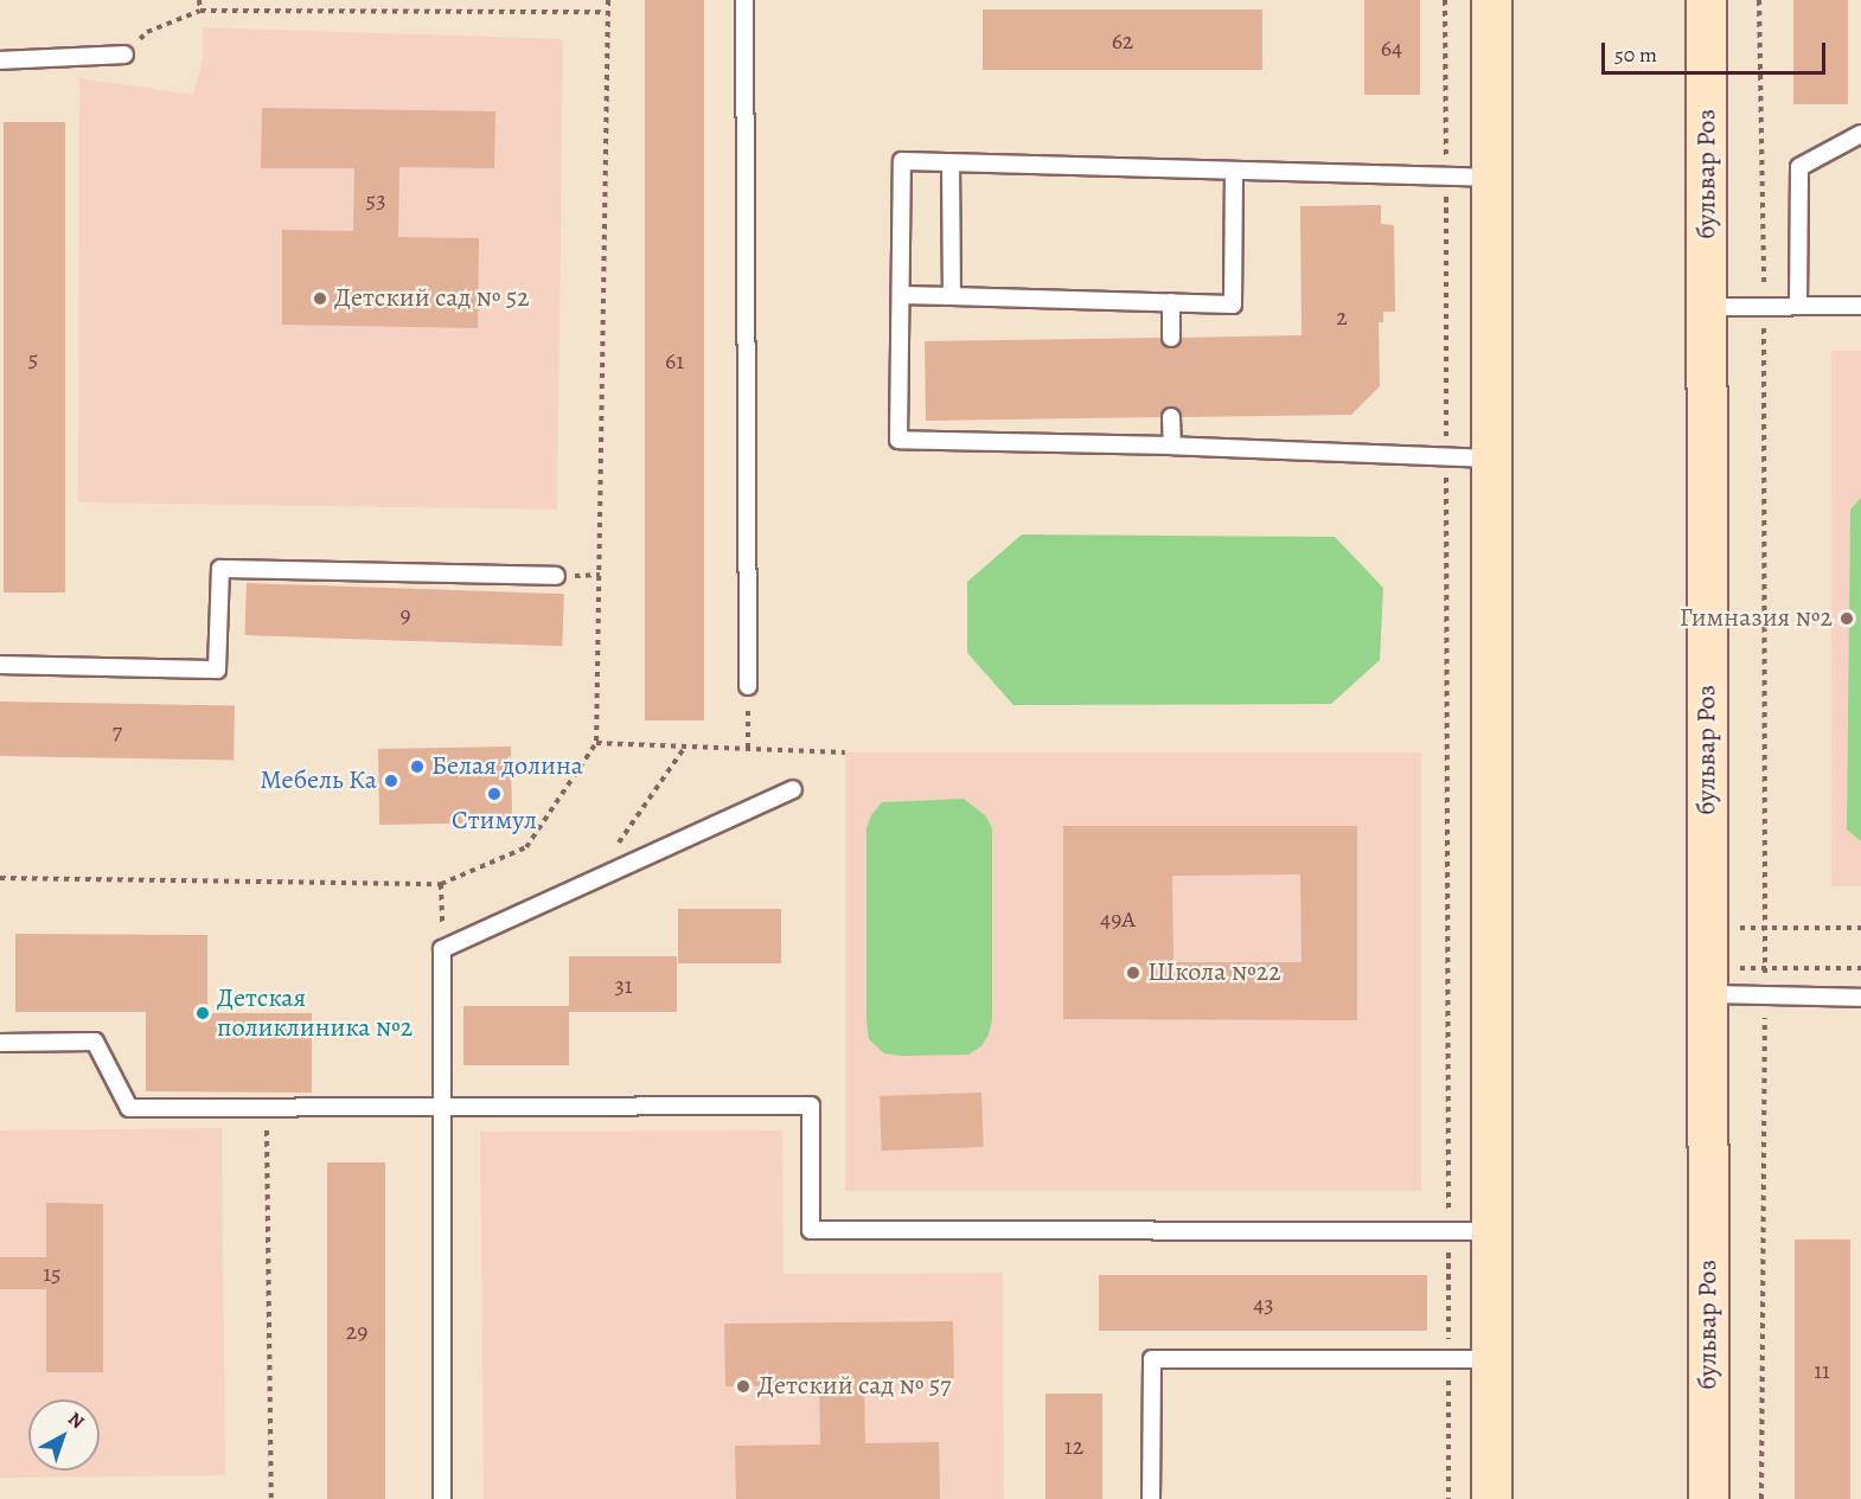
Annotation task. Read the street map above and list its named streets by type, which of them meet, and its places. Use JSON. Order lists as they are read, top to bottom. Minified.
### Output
{"streets":{"street":["бульвар Роз"]},"places":["Детский сад № 52","Гимназия №2","Белая долина","Мебель Ка","Стимул","Школа №22","Детская поликлиника №2","Детский сад № 57"],"house_numbers":["62","64","53","2","5","61","9","7","49А","31","15","43","29","11","12"],"scale_bar":"50 m","north":"top right"}
